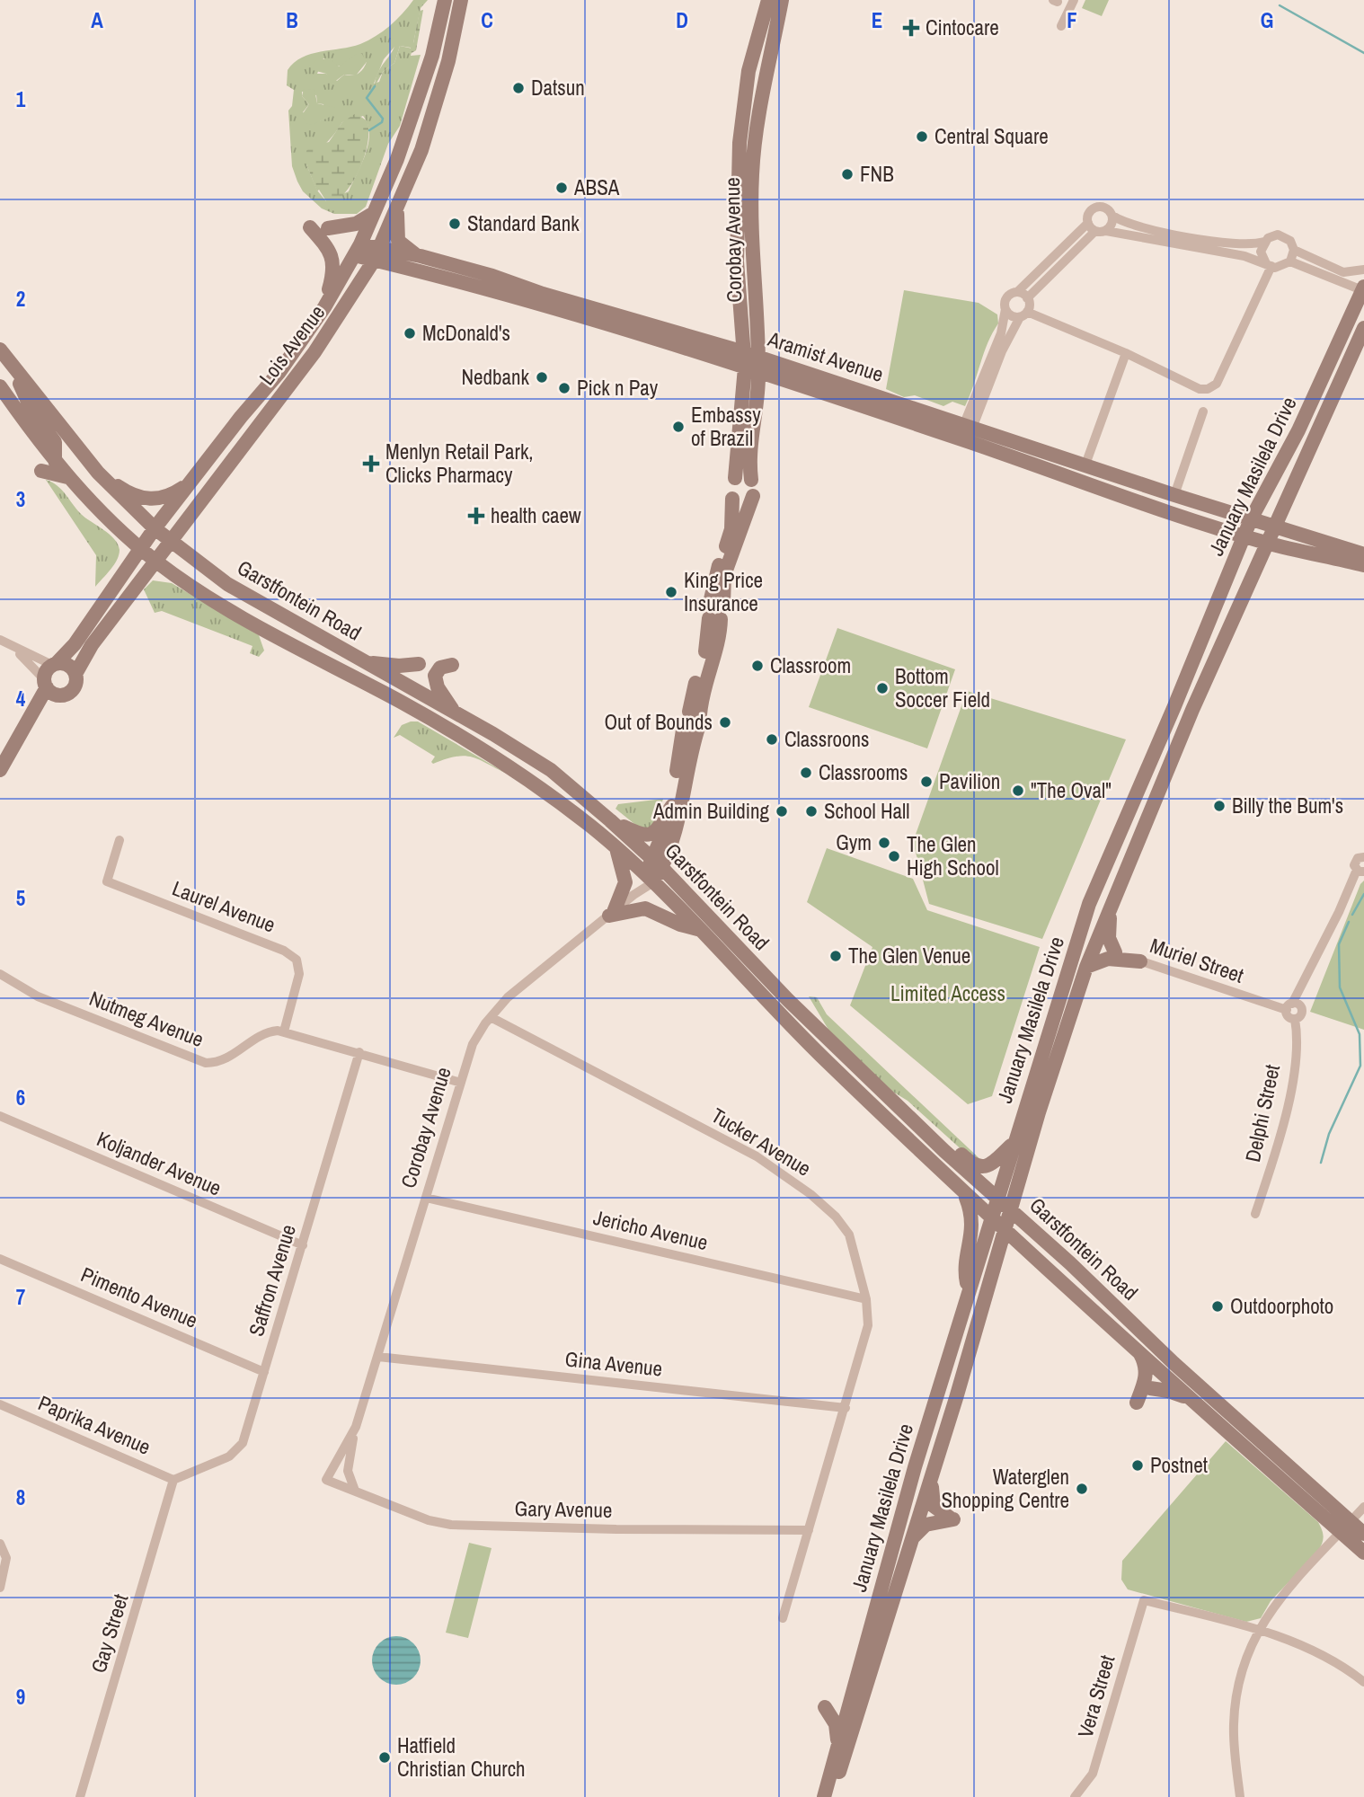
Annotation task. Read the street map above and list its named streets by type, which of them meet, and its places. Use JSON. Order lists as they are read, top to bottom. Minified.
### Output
{"streets":{"main road":["Corobay Avenue","Lois Avenue","Aramist Avenue","January Masilela Drive","Garstfontein Road"],"street":["Laurel Avenue","Muriel Street","Nutmeg Avenue","Delphi Street","Tucker Avenue","Koljander Avenue","Jericho Avenue","Saffron Avenue","Pimento Avenue","Gina Avenue","Paprika Avenue","Gary Avenue","Gay Street","Vera Street"]},"crossings":[["Corobay Avenue","Aramist Avenue"],["Corobay Avenue","Garstfontein Road"],["Corobay Avenue","Tucker Avenue"],["Corobay Avenue","Jericho Avenue"],["Corobay Avenue","Gina Avenue"],["Corobay Avenue","Gary Avenue"],["Lois Avenue","Aramist Avenue"],["Lois Avenue","Garstfontein Road"],["Aramist Avenue","January Masilela Drive"],["January Masilela Drive","Garstfontein Road"],["January Masilela Drive","Muriel Street"],["Laurel Avenue","Nutmeg Avenue"],["Muriel Street","Delphi Street"],["Tucker Avenue","Jericho Avenue"],["Tucker Avenue","Gina Avenue"],["Tucker Avenue","Gary Avenue"],["Koljander Avenue","Saffron Avenue"],["Saffron Avenue","Pimento Avenue"],["Saffron Avenue","Paprika Avenue"],["Saffron Avenue","Gay Street"],["Paprika Avenue","Gay Street"]],"parks":["Limited Access"],"places":{"health":["Cintocare","Menlyn Retail Park, Clicks Pharmacy","health caew"],"other":["Datsun","Central Square","FNB","ABSA","Standard Bank","McDonald's","Nedbank","Pick n Pay","Embassy of Brazil","King Price Insurance","Classroom","Bottom Soccer Field","Out of Bounds","Classroons","Classrooms","Pavilion","\"The Oval\"","Billy the Bum's","Admin Building","School Hall","Gym","The Glen High School","The Glen Venue","Outdoorphoto","Postnet","Waterglen Shopping Centre","Hatfield Christian Church"]},"grid":{"columns":["A","B","C","D","E","F","G"],"rows":["1","2","3","4","5","6","7","8","9"]}}
